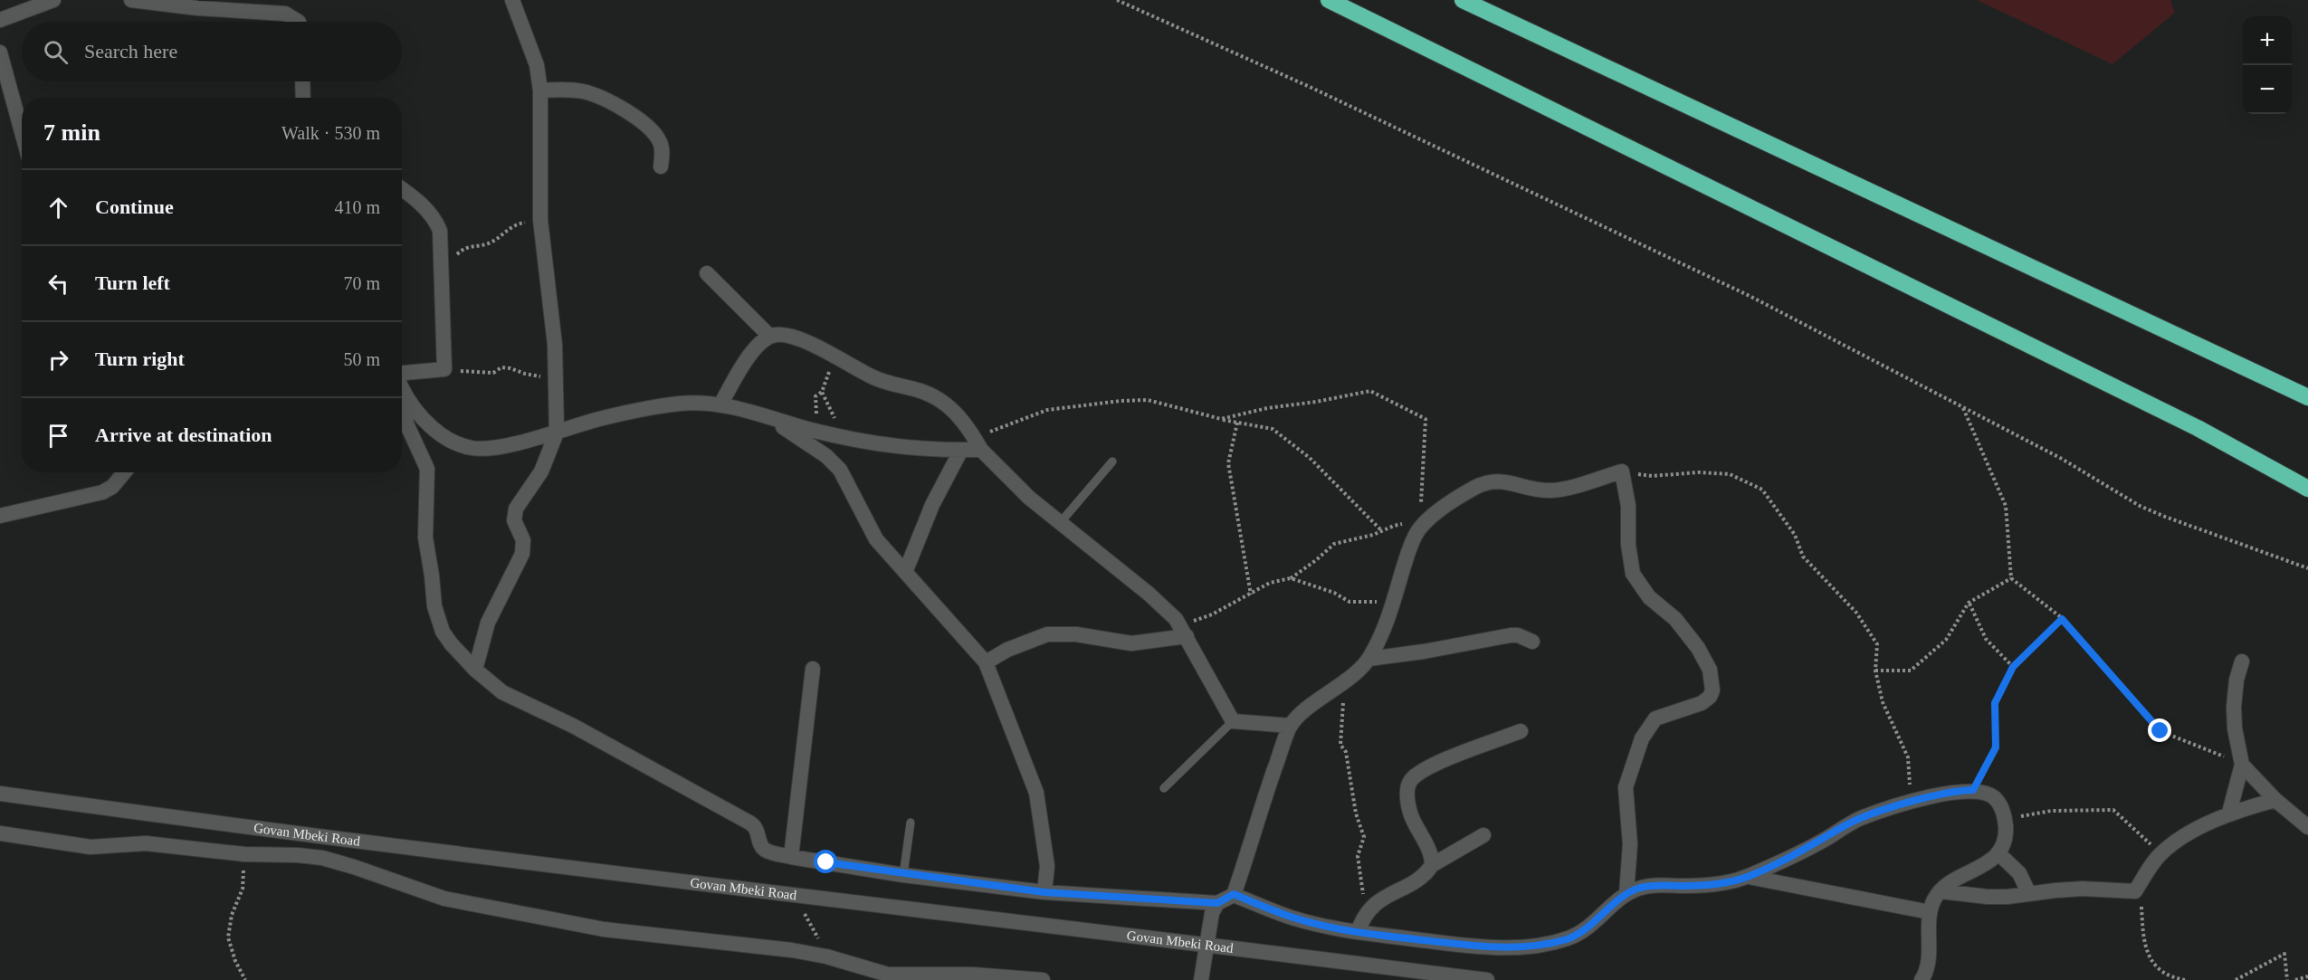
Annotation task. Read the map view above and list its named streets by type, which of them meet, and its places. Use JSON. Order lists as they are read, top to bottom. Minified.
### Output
{"streets":{"street":["Govan Mbeki Road"]},"page":{"map_buttons":["+","−"],"search":"Search here","heading":["7 min","Walk · 530 m"],"list":[["Continue","410 m"],["Turn left","70 m"],["Turn right","50 m"],"Arrive at destination"]}}
